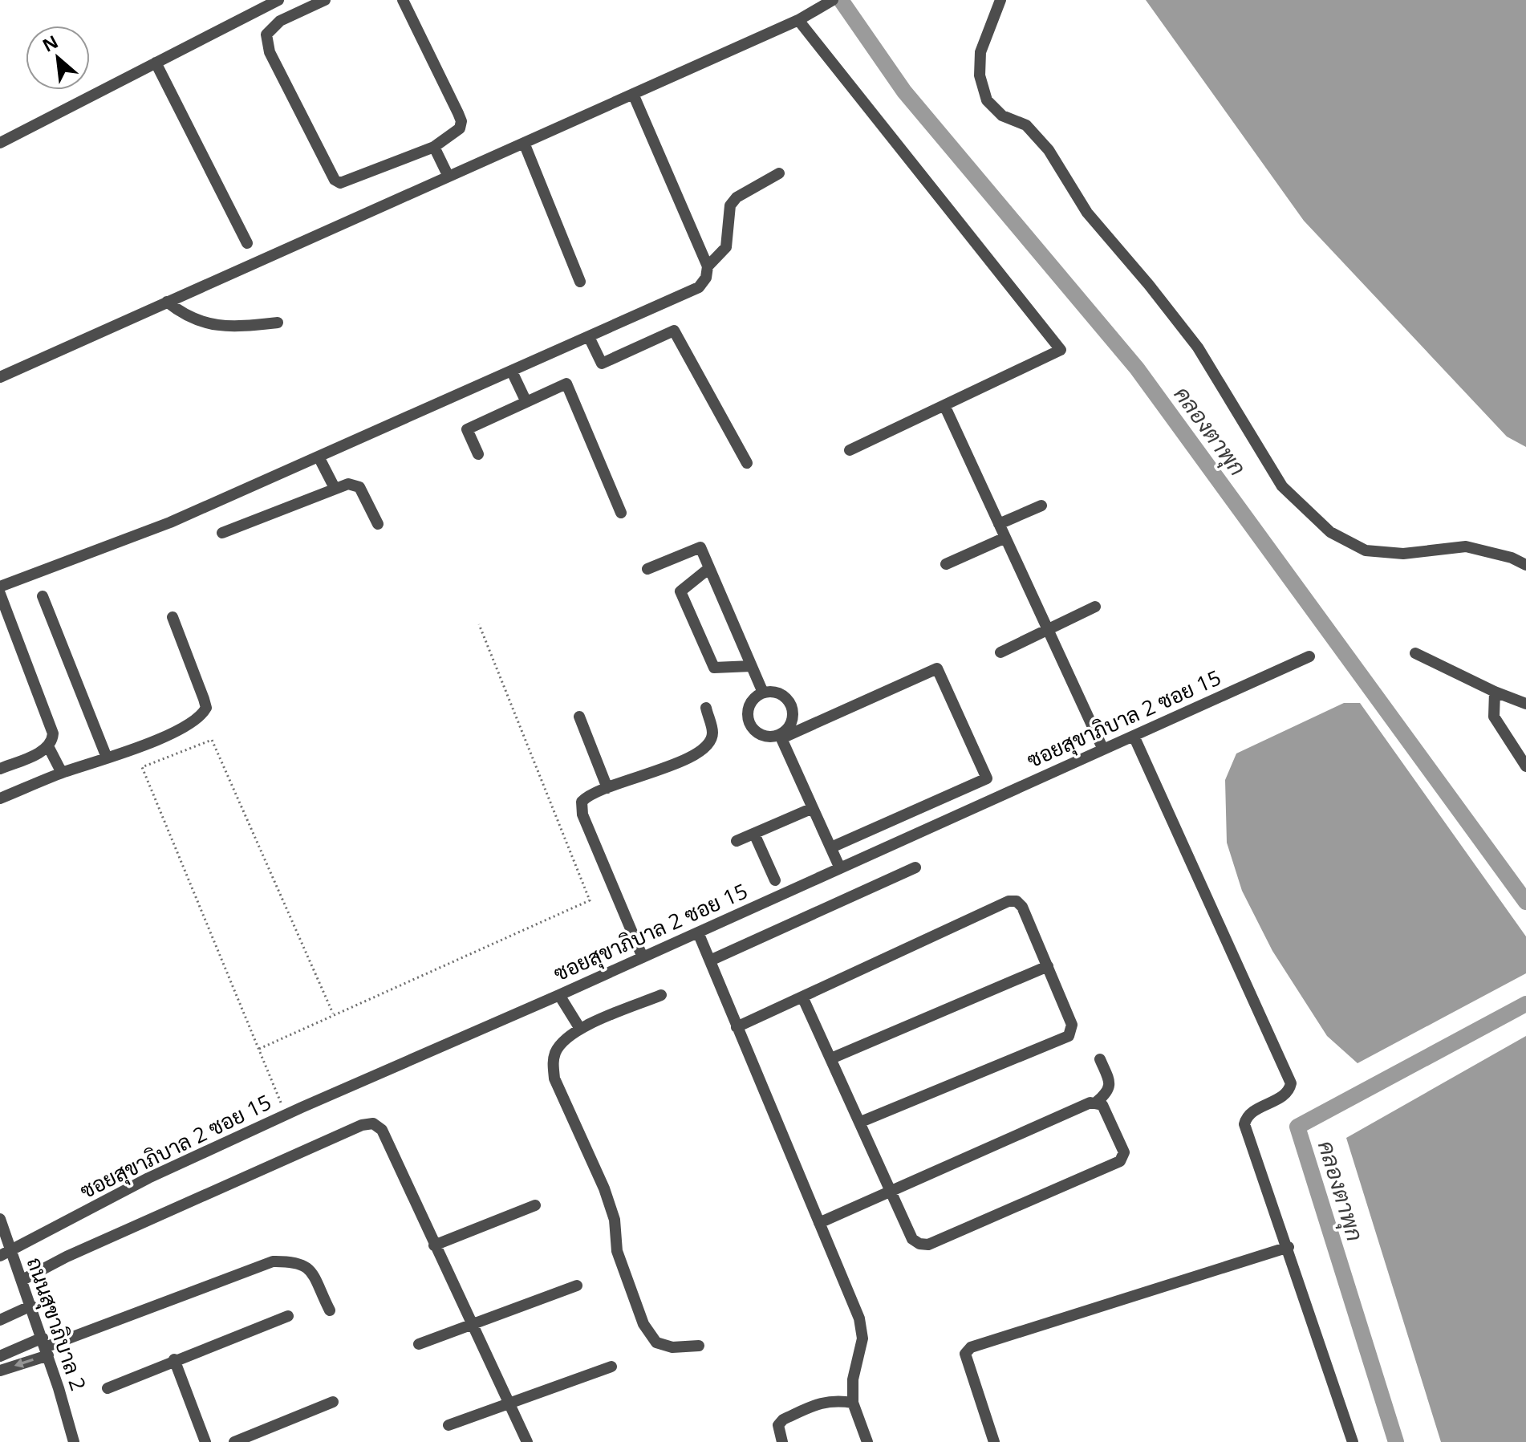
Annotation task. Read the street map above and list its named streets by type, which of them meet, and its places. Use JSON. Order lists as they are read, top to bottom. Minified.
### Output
{"streets":{"street":["ซอยสุขาภิบาล 2 ซอย 15","ถนนสุขาภิบาล 2"]},"crossings":[["ซอยสุขาภิบาล 2 ซอย 15","ถนนสุขาภิบาล 2"]],"water":["คลองตาพุก"],"north":"top left"}
